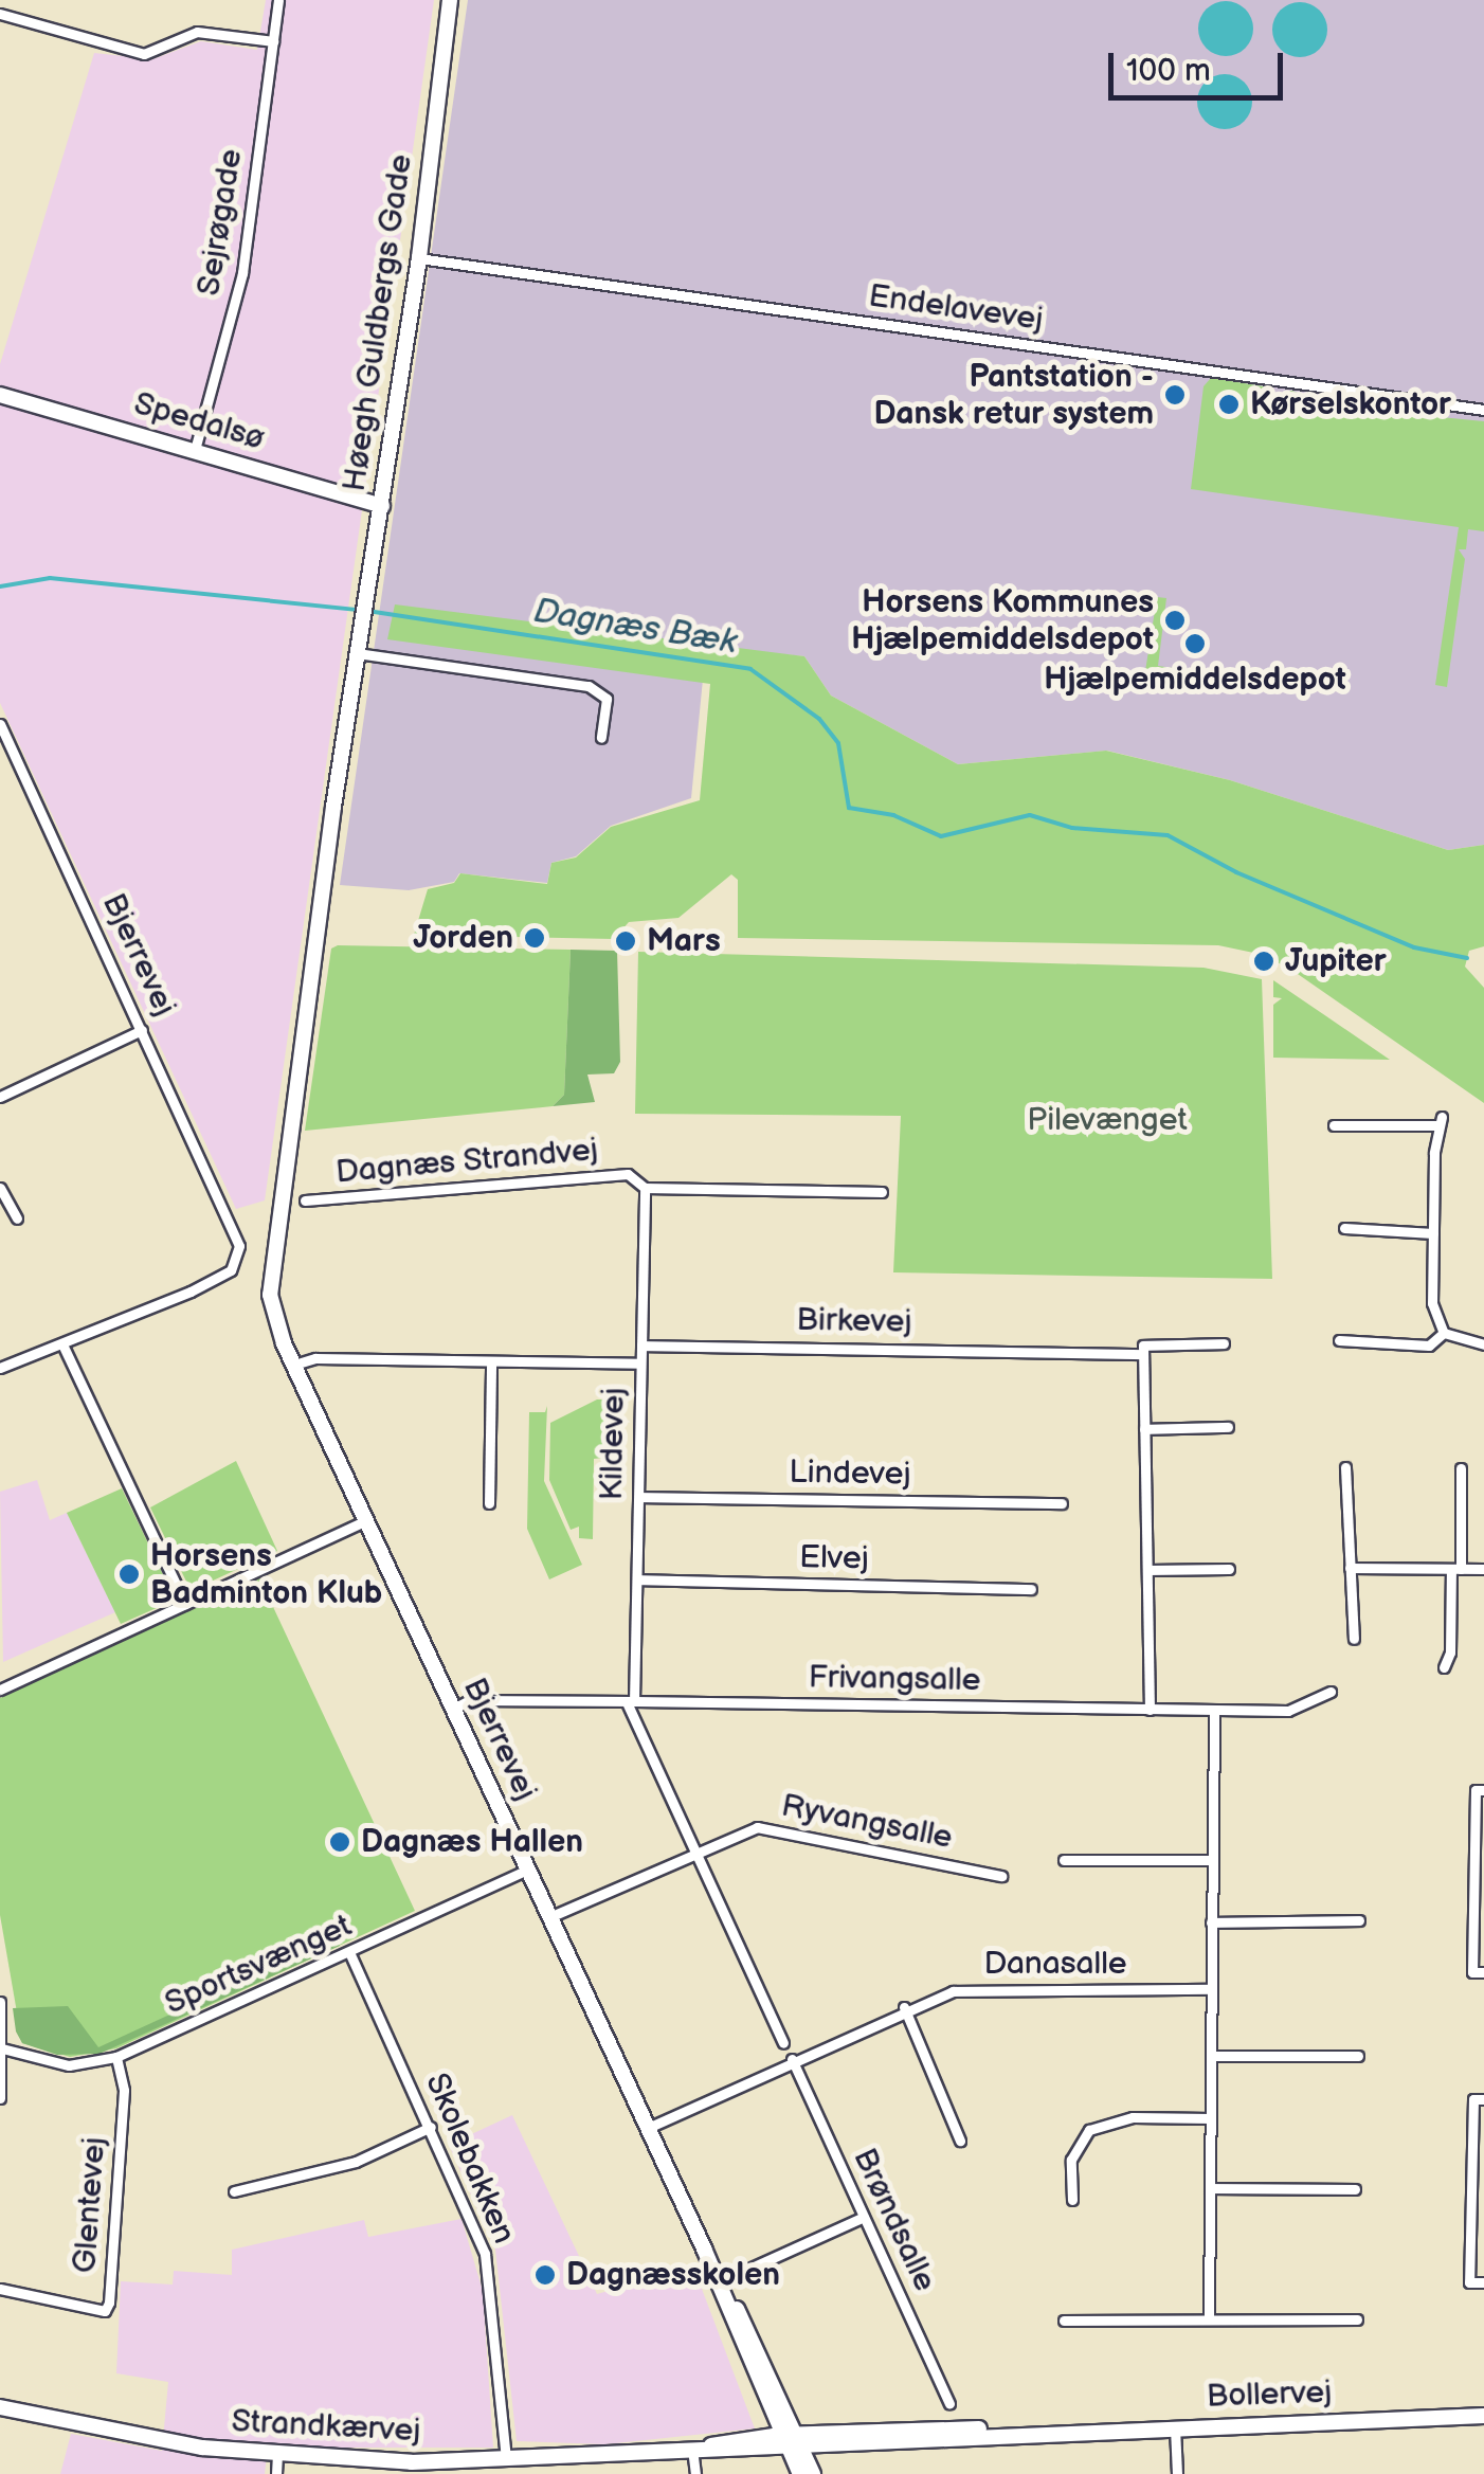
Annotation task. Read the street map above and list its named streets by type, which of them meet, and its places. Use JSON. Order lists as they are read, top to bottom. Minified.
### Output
{"streets":{"street":["Sejrøgade","Endelavevej","Høegh Guldbergs Gade","Spedalsø","Bjerrevej","Dagnæs Strandvej","Birkevej","Kildevej","Lindevej","Elvej","Frivangsalle","Ryvangsalle","Danasalle","Sportsvænget","Skolebakken","Glentevej","Brøndsalle","Bollervej","Strandkærvej"]},"crossings":[["Sejrøgade","Spedalsø"],["Endelavevej","Høegh Guldbergs Gade"],["Høegh Guldbergs Gade","Spedalsø"],["Høegh Guldbergs Gade","Bjerrevej"],["Bjerrevej","Frivangsalle"],["Bjerrevej","Ryvangsalle"],["Bjerrevej","Danasalle"],["Bjerrevej","Sportsvænget"],["Bjerrevej","Bollervej"],["Bjerrevej","Strandkærvej"],["Dagnæs Strandvej","Kildevej"],["Birkevej","Kildevej"],["Kildevej","Lindevej"],["Kildevej","Elvej"],["Kildevej","Frivangsalle"],["Danasalle","Brøndsalle"],["Sportsvænget","Skolebakken"],["Sportsvænget","Glentevej"],["Skolebakken","Strandkærvej"],["Bollervej","Strandkærvej"]],"water":["Dagnæs Bæk"],"parks":["Pilevænget"],"places":["Pantstation - Dansk retur system","Kørselskontor","Horsens Kommunes Hjælpemiddelsdepot","Hjælpemiddelsdepot","Jorden","Mars","Jupiter","Horsens Badminton Klub","Dagnæs Hallen","Dagnæsskolen"],"scale_bar":"100 m"}
